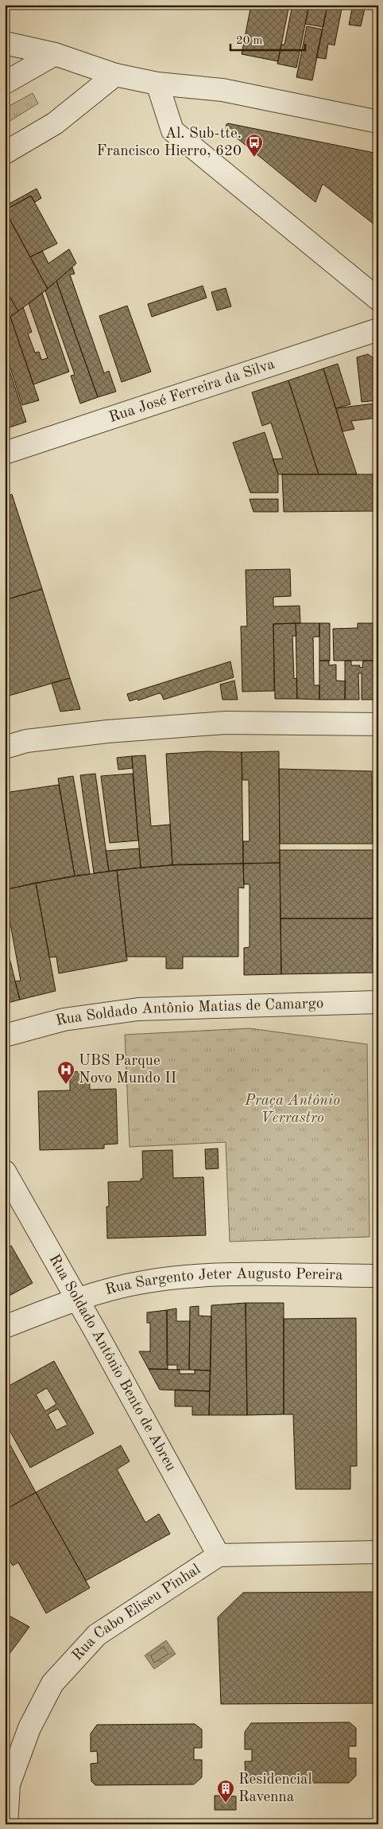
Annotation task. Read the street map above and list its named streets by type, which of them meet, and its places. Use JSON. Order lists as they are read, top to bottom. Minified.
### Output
{"streets":{"street":["Rua José Ferreira da Silva","Rua Soldado Antônio Matias de Camargo","Rua Sargento Jeter Augusto Pereira","Rua Soldado Antônio Bento de Abreu","Rua Cabo Eliseu Pinhal"]},"crossings":[["Rua Sargento Jeter Augusto Pereira","Rua Soldado Antônio Bento de Abreu"],["Rua Soldado Antônio Bento de Abreu","Rua Cabo Eliseu Pinhal"]],"parks":["Praça Antônio Verrastro"],"places":{"bus stop":["Al. Sub-tte. Francisco Hierro, 620"],"hospital":["UBS Parque Novo Mundo II"],"building":["Residencial Ravenna"]},"scale_bar":"20 m"}
